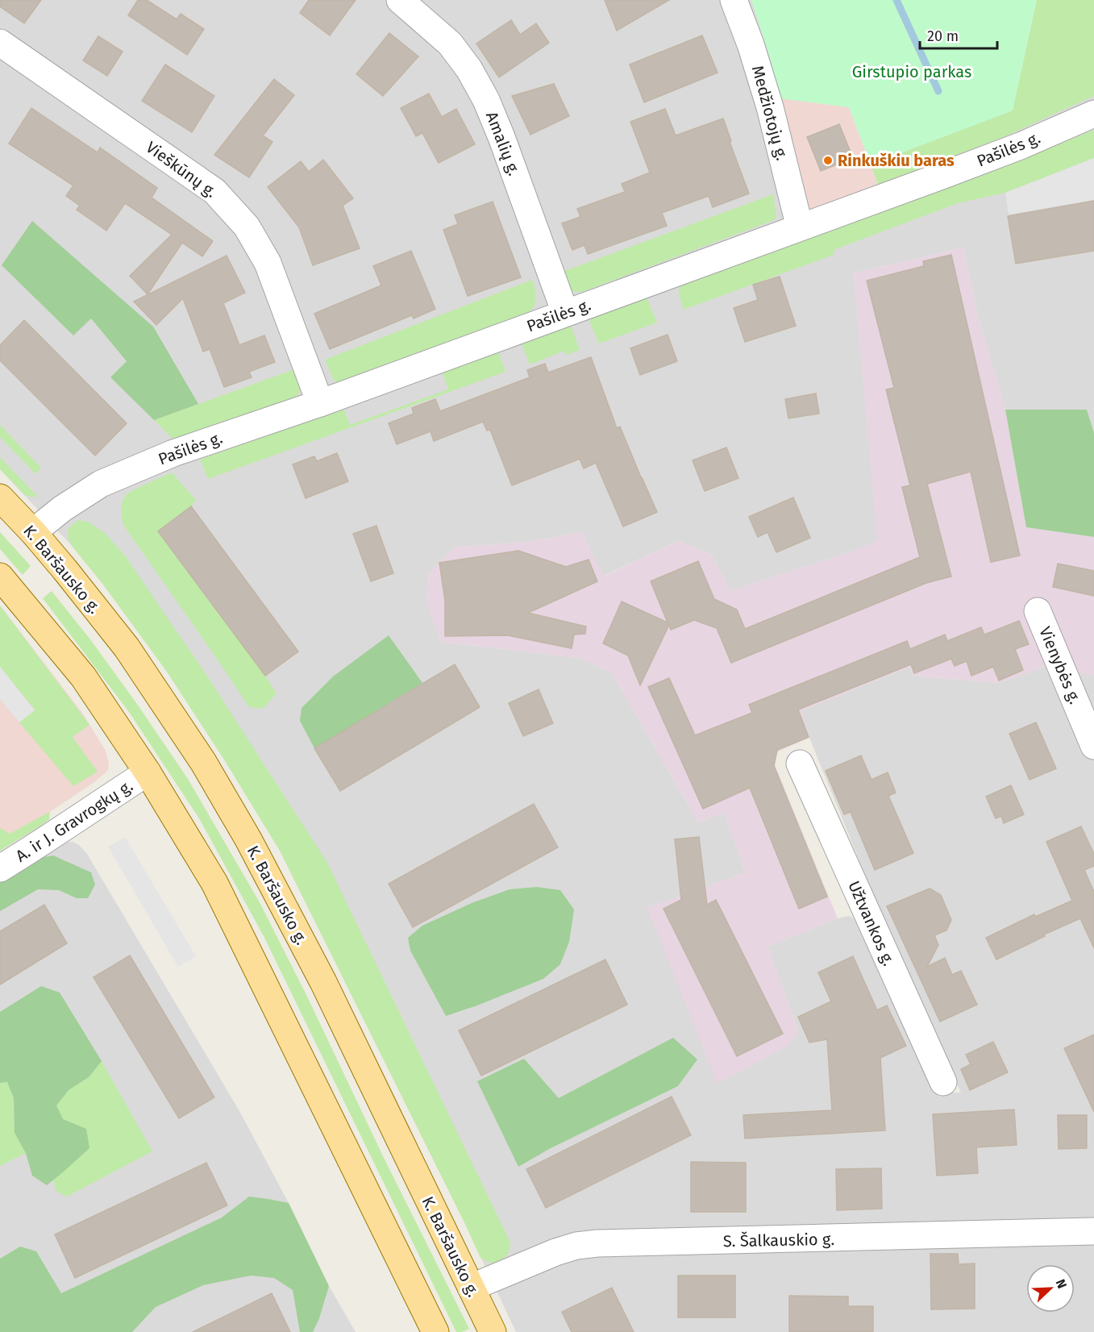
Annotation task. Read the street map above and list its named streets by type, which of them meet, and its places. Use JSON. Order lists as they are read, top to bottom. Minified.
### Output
{"streets":{"main road":["K. Baršausko g."],"street":["Medžiotojų g.","Amalių g.","Pašilės g.","Vieškūnų g.","Vienybės g.","A. ir J. Gravrogkų g.","Užtvankos g.","S. Šalkauskio g."]},"crossings":[["Medžiotojų g.","Pašilės g."],["Amalių g.","Pašilės g."],["Pašilės g.","Vieškūnų g."],["Pašilės g.","K. Baršausko g."],["K. Baršausko g.","S. Šalkauskio g."]],"parks":["Girstupio parkas"],"places":["Rinkuškiu baras"],"scale_bar":"20 m","north":"top right"}
